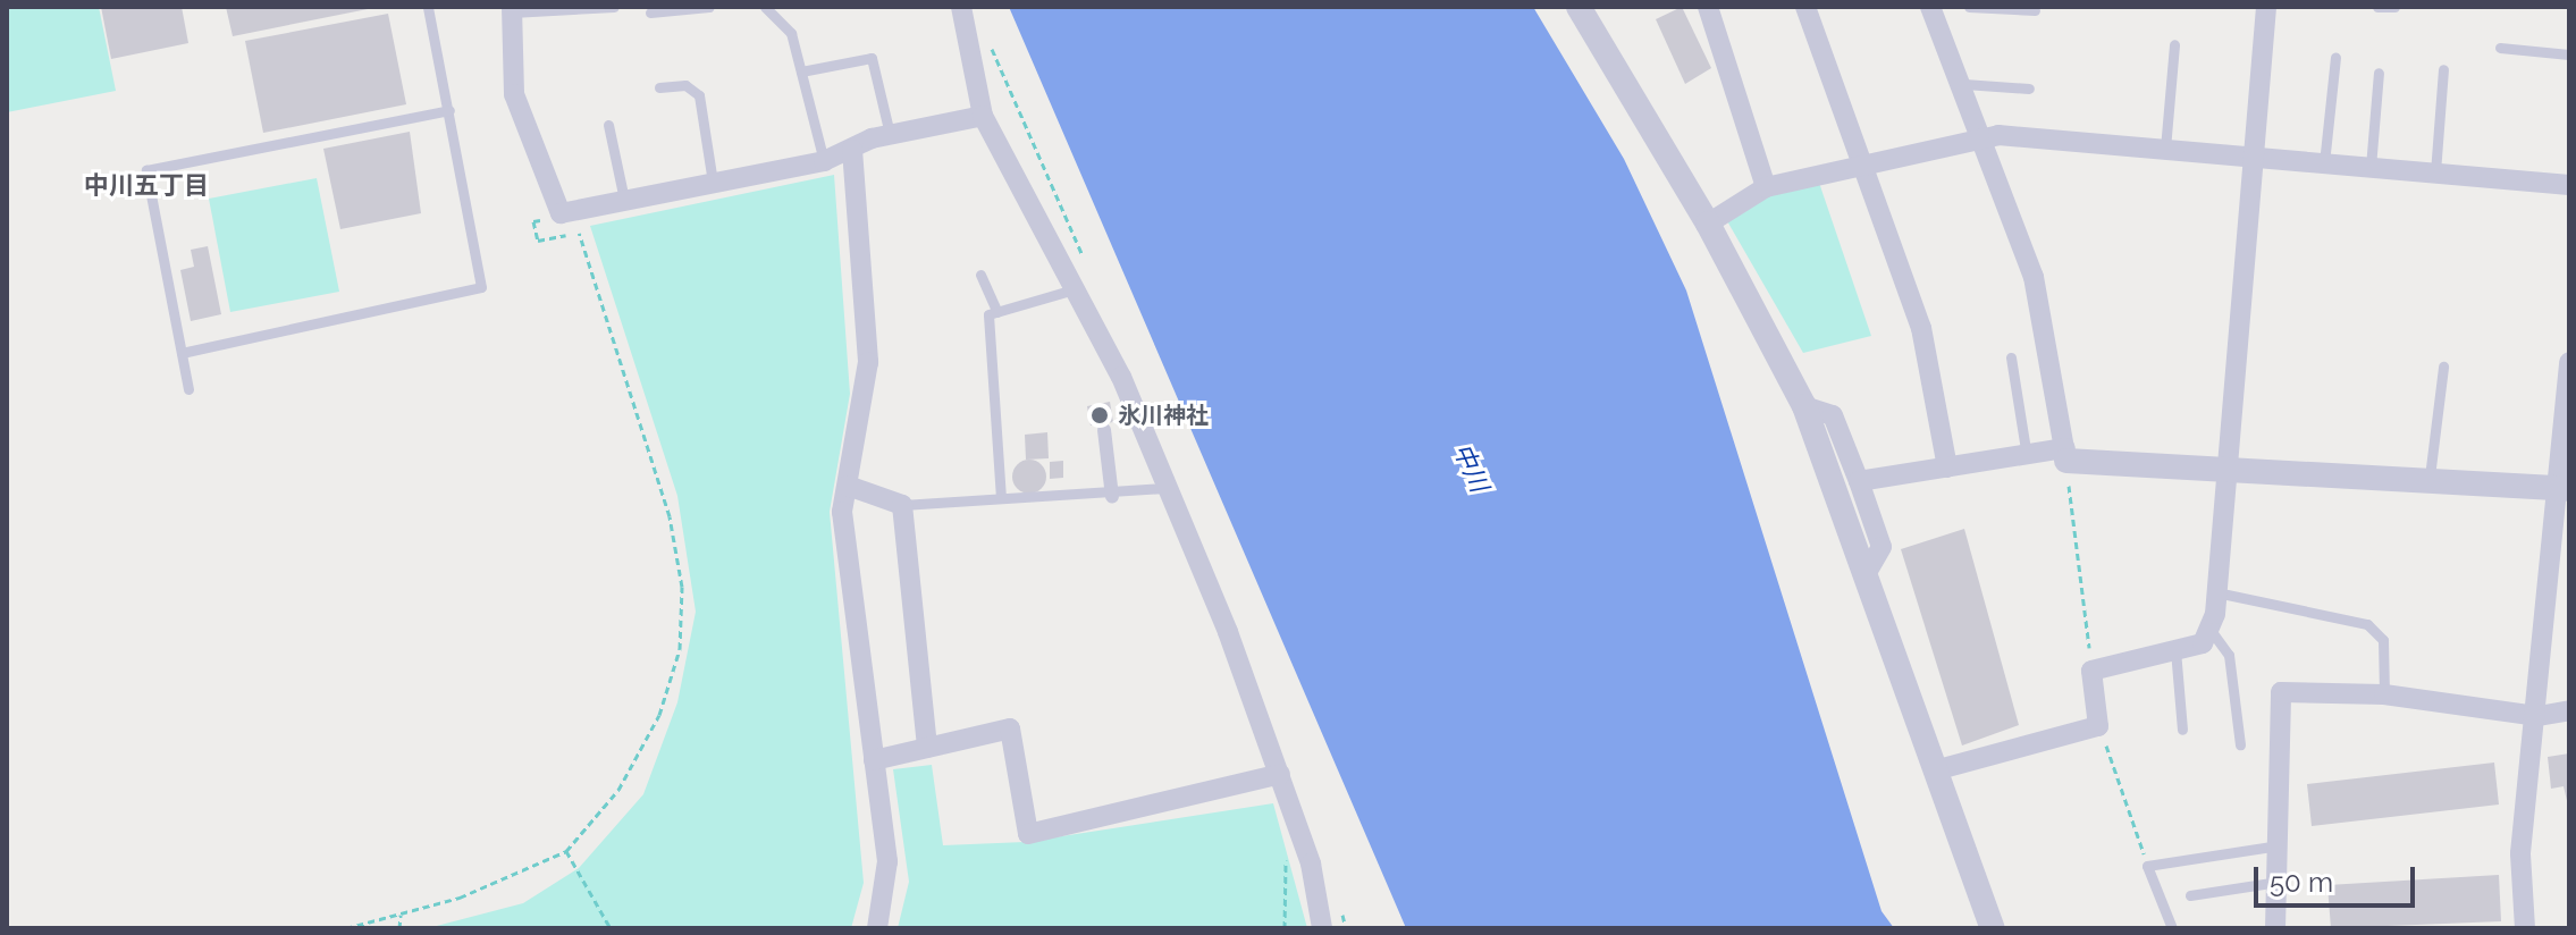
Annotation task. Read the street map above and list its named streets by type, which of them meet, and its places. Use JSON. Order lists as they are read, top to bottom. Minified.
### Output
{"districts":["中川五丁目"],"water":["中川"],"places":["氷川神社"],"scale_bar":"50 m"}
